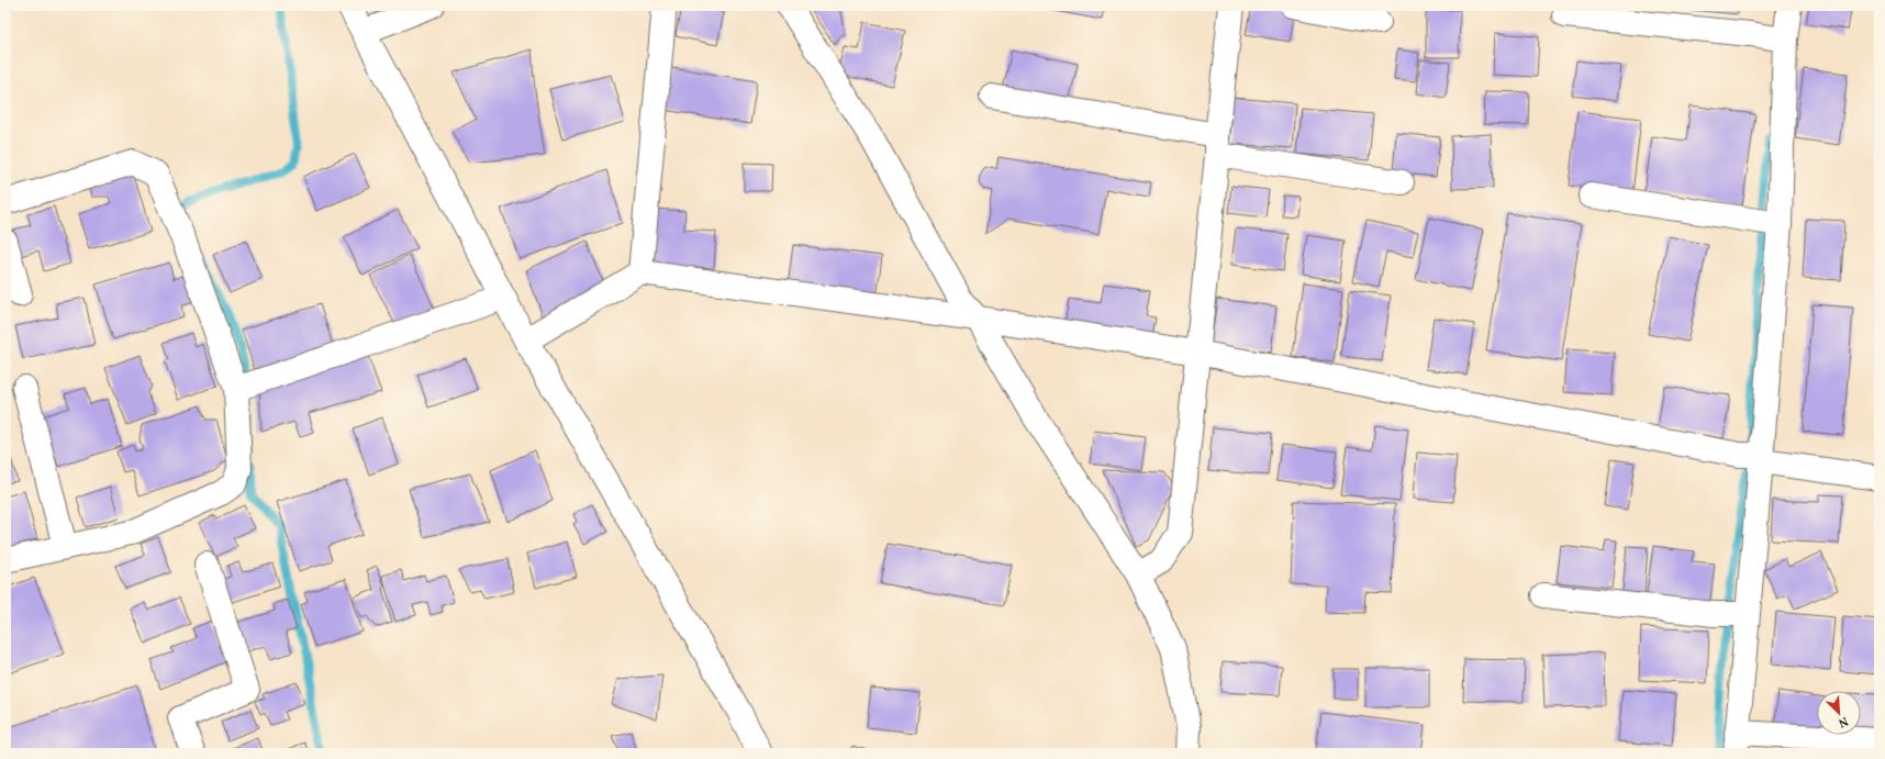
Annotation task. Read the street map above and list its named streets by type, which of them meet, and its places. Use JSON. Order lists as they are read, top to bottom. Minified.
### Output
{"north":"bottom right"}
